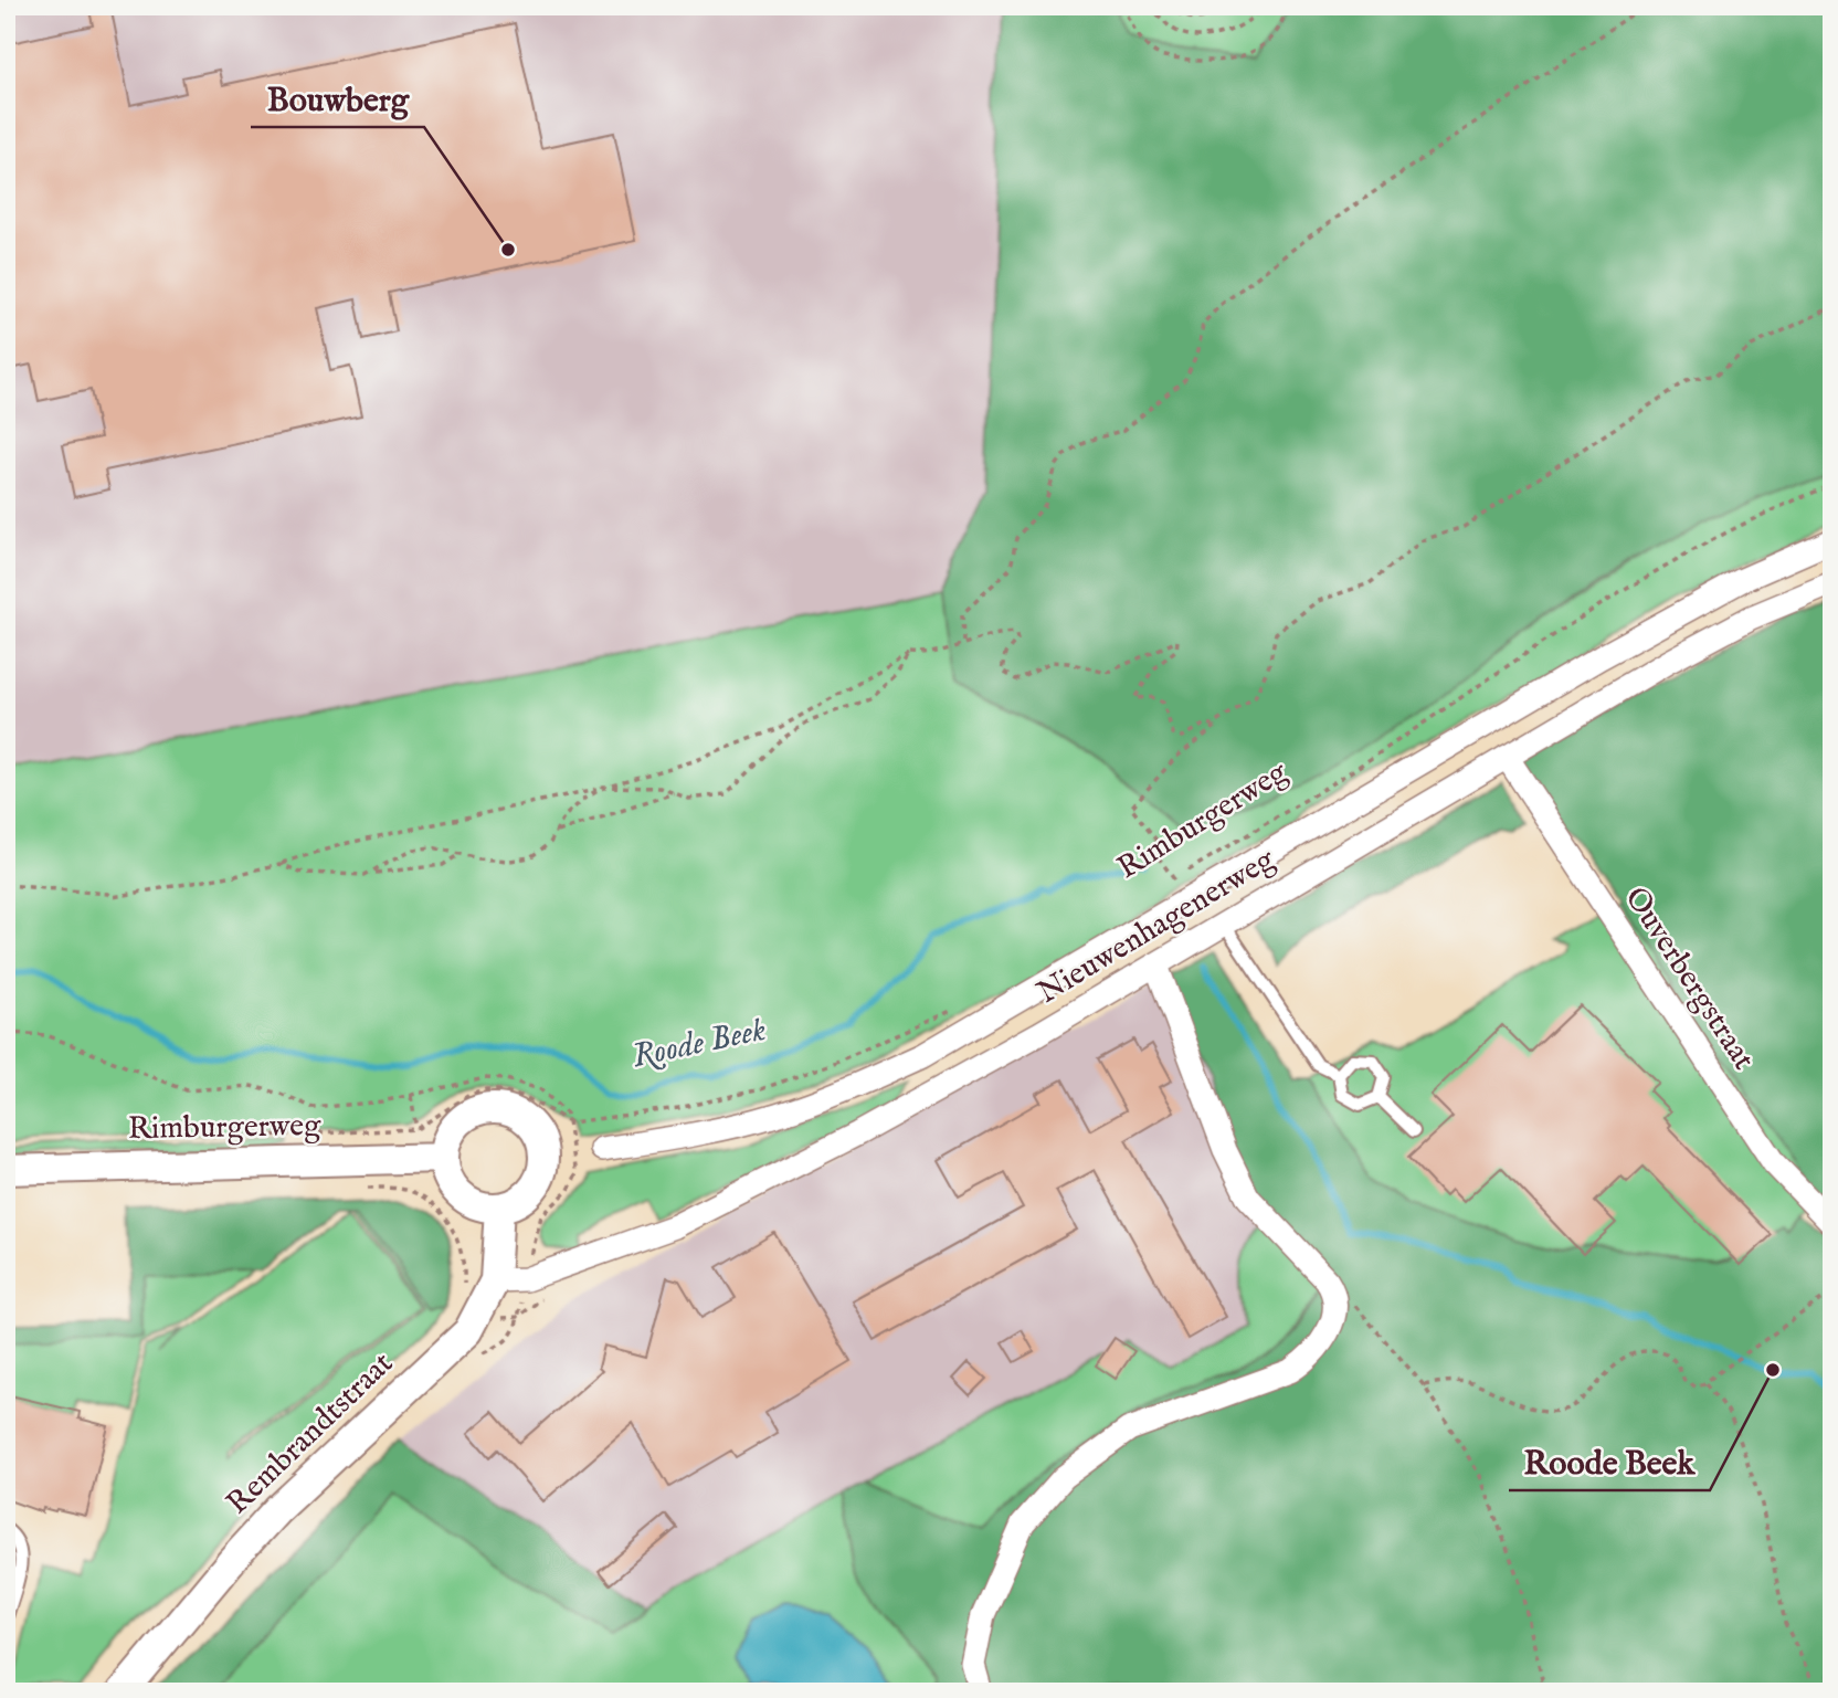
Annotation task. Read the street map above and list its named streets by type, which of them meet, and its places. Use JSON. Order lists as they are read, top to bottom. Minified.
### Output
{"streets":{"street":["Rimburgerweg","Nieuwenhagenerweg","Ouverbergstraat","Rembrandtstraat"]},"crossings":[["Rimburgerweg","Rembrandtstraat"],["Nieuwenhagenerweg","Ouverbergstraat"],["Nieuwenhagenerweg","Rembrandtstraat"]],"water":["Roode Beek"],"places":["Bouwberg","Roode Beek"]}
